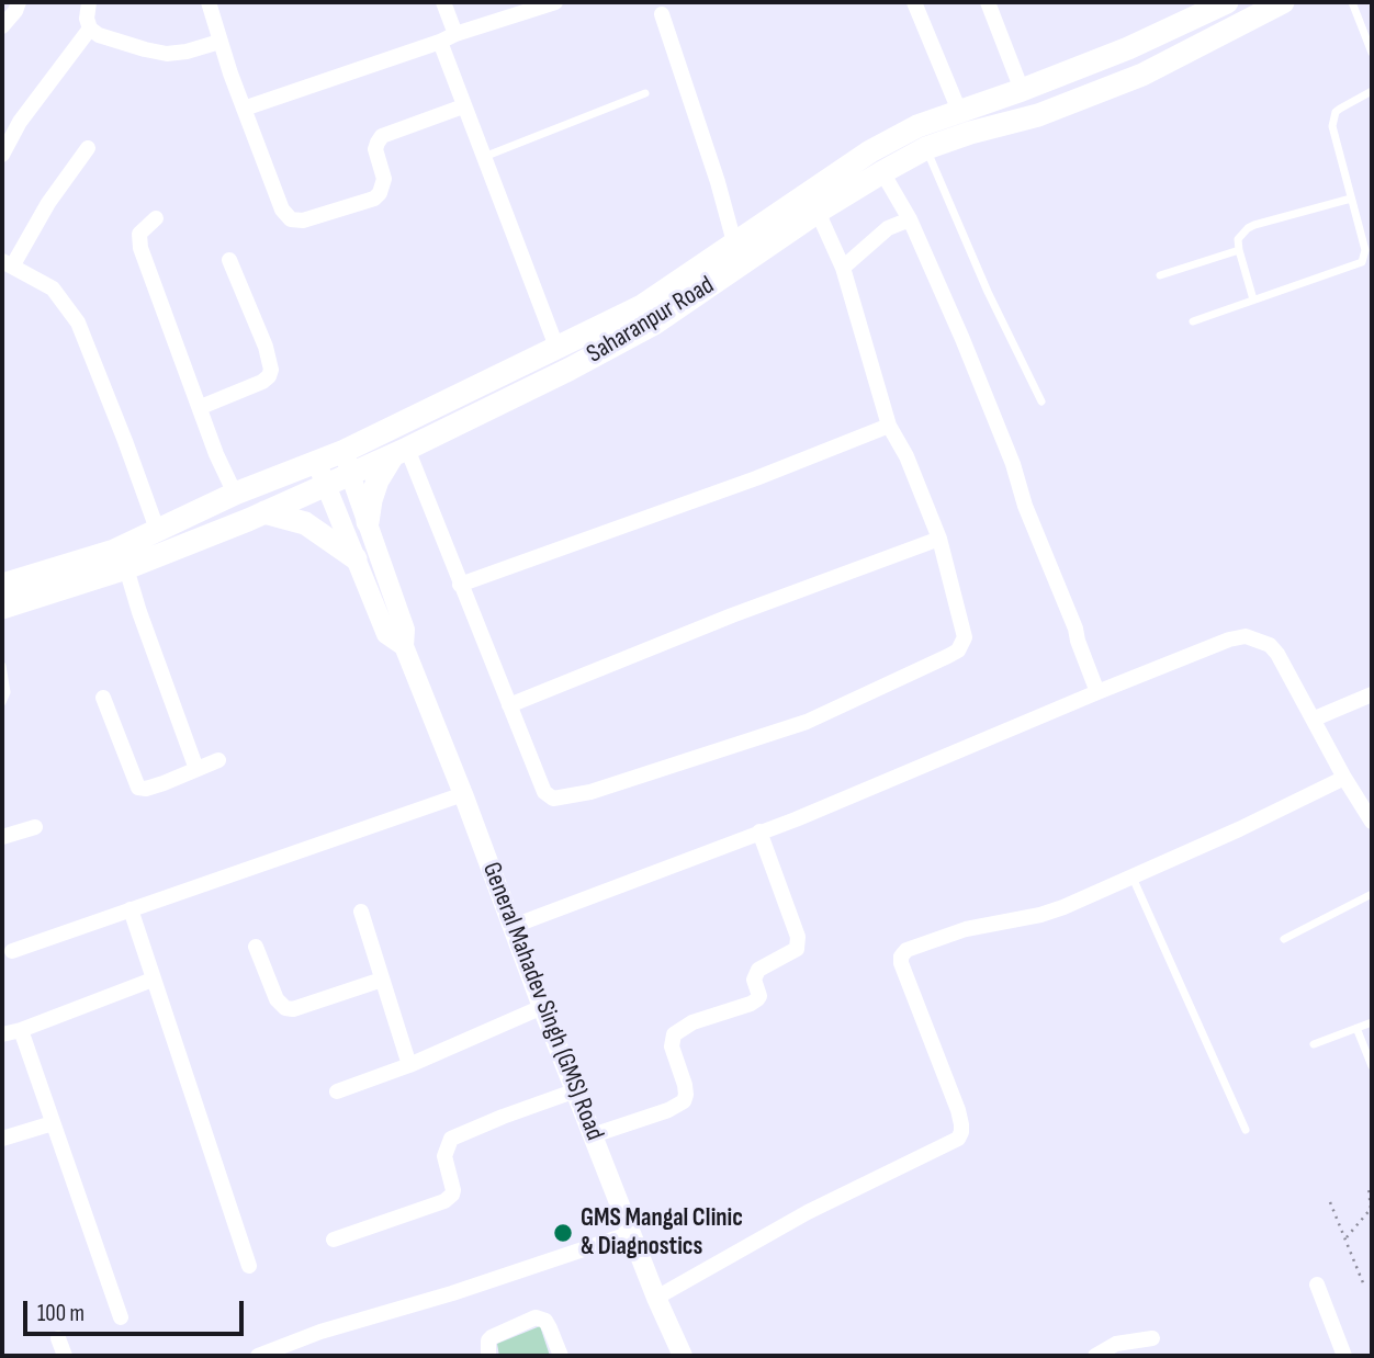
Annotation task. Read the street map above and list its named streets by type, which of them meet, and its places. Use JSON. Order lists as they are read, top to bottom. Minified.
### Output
{"streets":{"main road":["Saharanpur Road"],"street":["General Mahadev Singh (GMS) Road"]},"crossings":[["Saharanpur Road","General Mahadev Singh (GMS) Road"]],"places":["GMS Mangal Clinic & Diagnostics"],"scale_bar":"100 m"}
